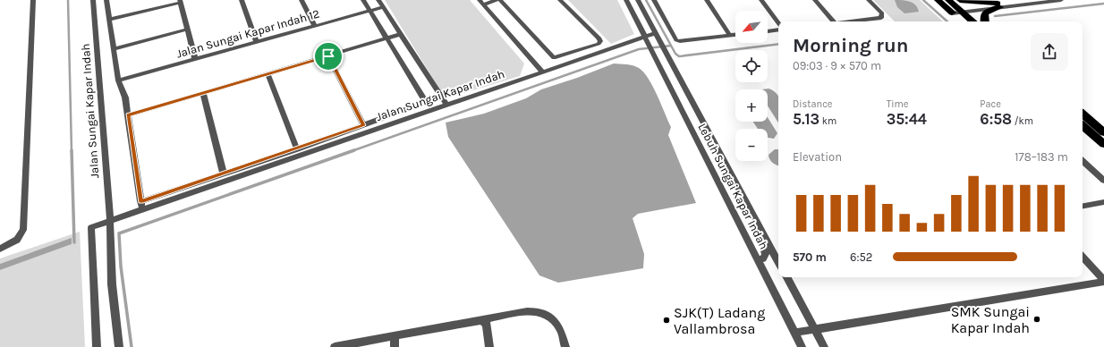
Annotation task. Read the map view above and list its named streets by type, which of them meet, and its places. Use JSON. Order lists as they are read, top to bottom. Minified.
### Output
{"streets":{"street":["Jalan Sungai Kapar Indah 12","Jalan Sungai Kapar Indah","Lebuh Sungai Kapar Indah"]},"crossings":[["Jalan Sungai Kapar Indah","Lebuh Sungai Kapar Indah"]],"places":["SMK Sungai Kapar Indah","SJK(T) Ladang Vallambrosa"],"north":"bottom left","page":{"map_buttons":["+","−"],"heading":["Morning run","09:03 · 9 × 570 m"],"stats":[["Distance","5.13 km"],["Time","35:44"],["Pace","6:58 /km"]],"chart":["Elevation","178–183 m"],"list":[{"name":"570 m","note":"6:52"}]}}
